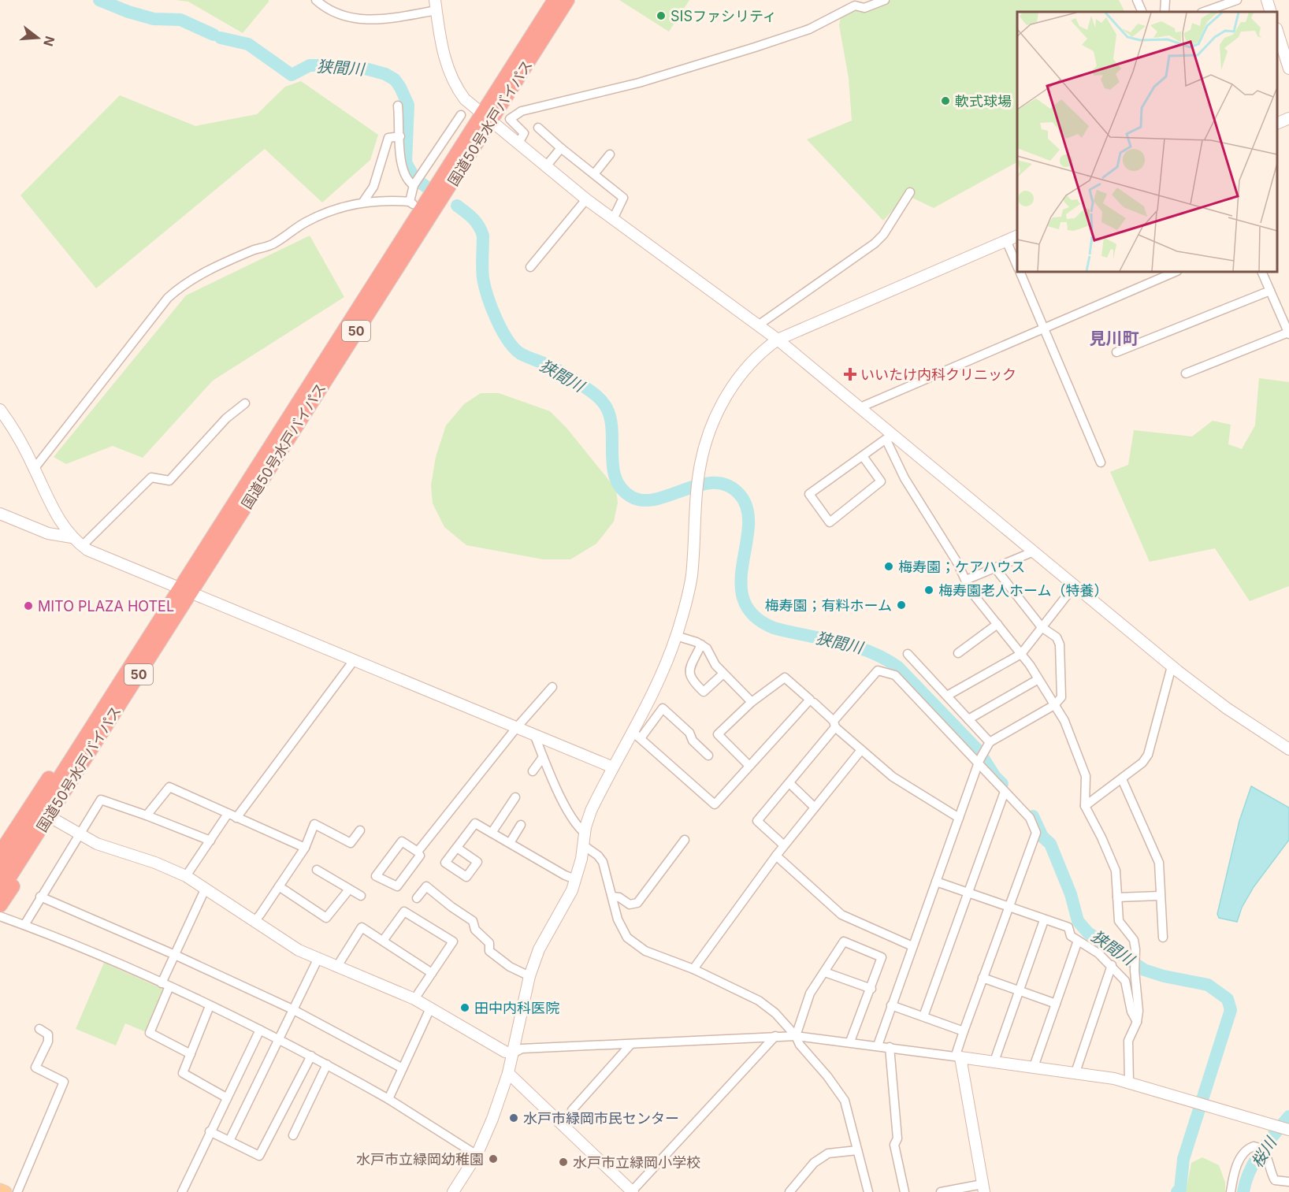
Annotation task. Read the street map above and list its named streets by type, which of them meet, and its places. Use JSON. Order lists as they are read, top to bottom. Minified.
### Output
{"streets":{"highway":["国道50号水戸バイパス","50"]},"districts":["見川町"],"water":["狭間川","桜川"],"places":{"other":["SISファシリティ","軟式球場","梅寿園；ケアハウス","梅寿園老人ホーム（特養）","梅寿園；有料ホーム","MITO PLAZA HOTEL","田中内科医院","水戸市緑岡市民センター","水戸市立緑岡幼稚園","水戸市立緑岡小学校"],"health":["いいたけ内科クリニック"]},"north":"right"}
